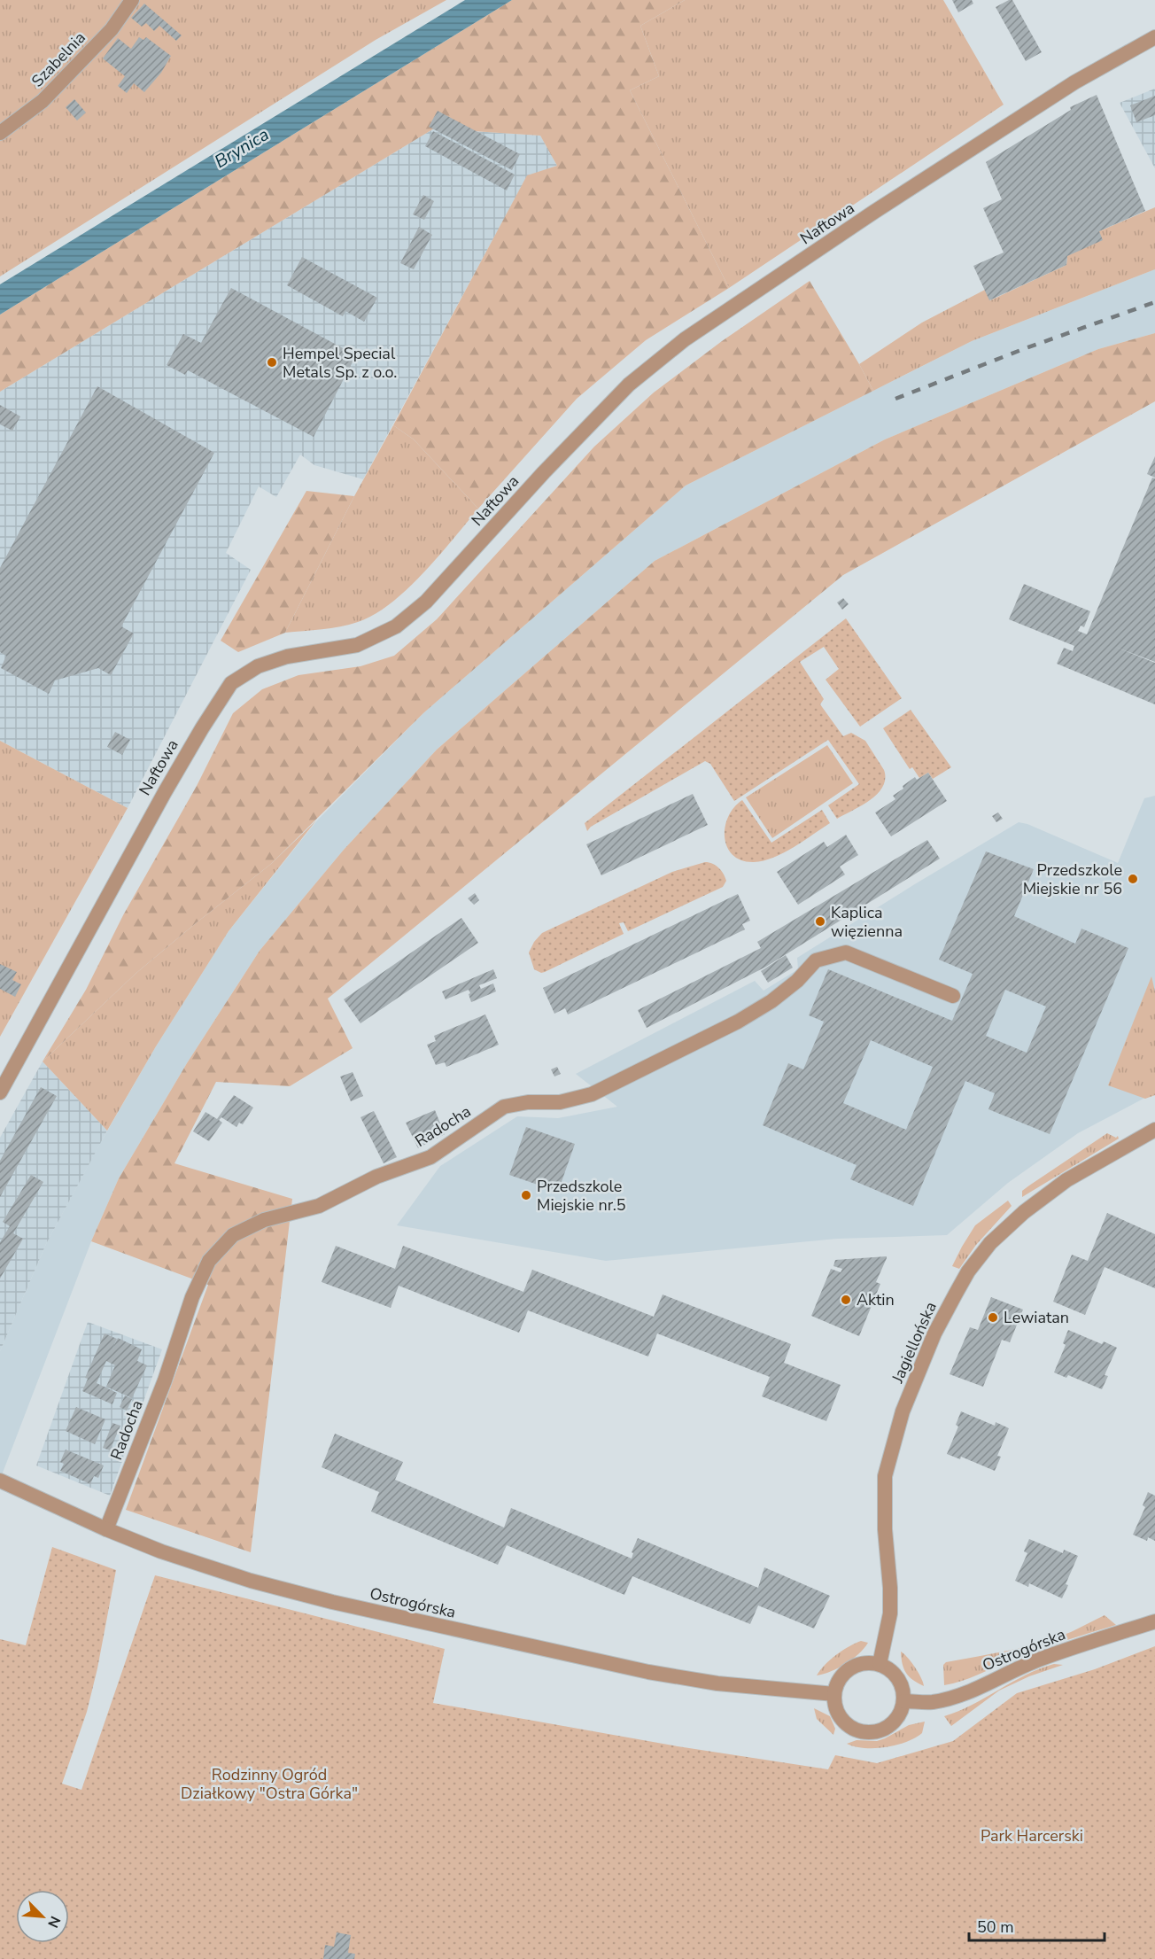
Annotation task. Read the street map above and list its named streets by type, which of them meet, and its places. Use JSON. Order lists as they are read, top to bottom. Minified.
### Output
{"streets":{"street":["Szabelnia","Naftowa","Radocha","Jagiellońska","Ostrogórska"]},"crossings":[["Radocha","Ostrogórska"],["Jagiellońska","Ostrogórska"]],"water":["Brynica"],"parks":["Rodzinny Ogród Działkowy \"Ostra Górka\"","Park Harcerski"],"places":["Hempel Special Metals Sp. z o.o.","Przedszkole Miejskie nr 56","Kaplica więzienna","Przedszkole Miejskie nr.5","Aktin","Lewiatan"],"scale_bar":"50 m","north":"bottom right"}
